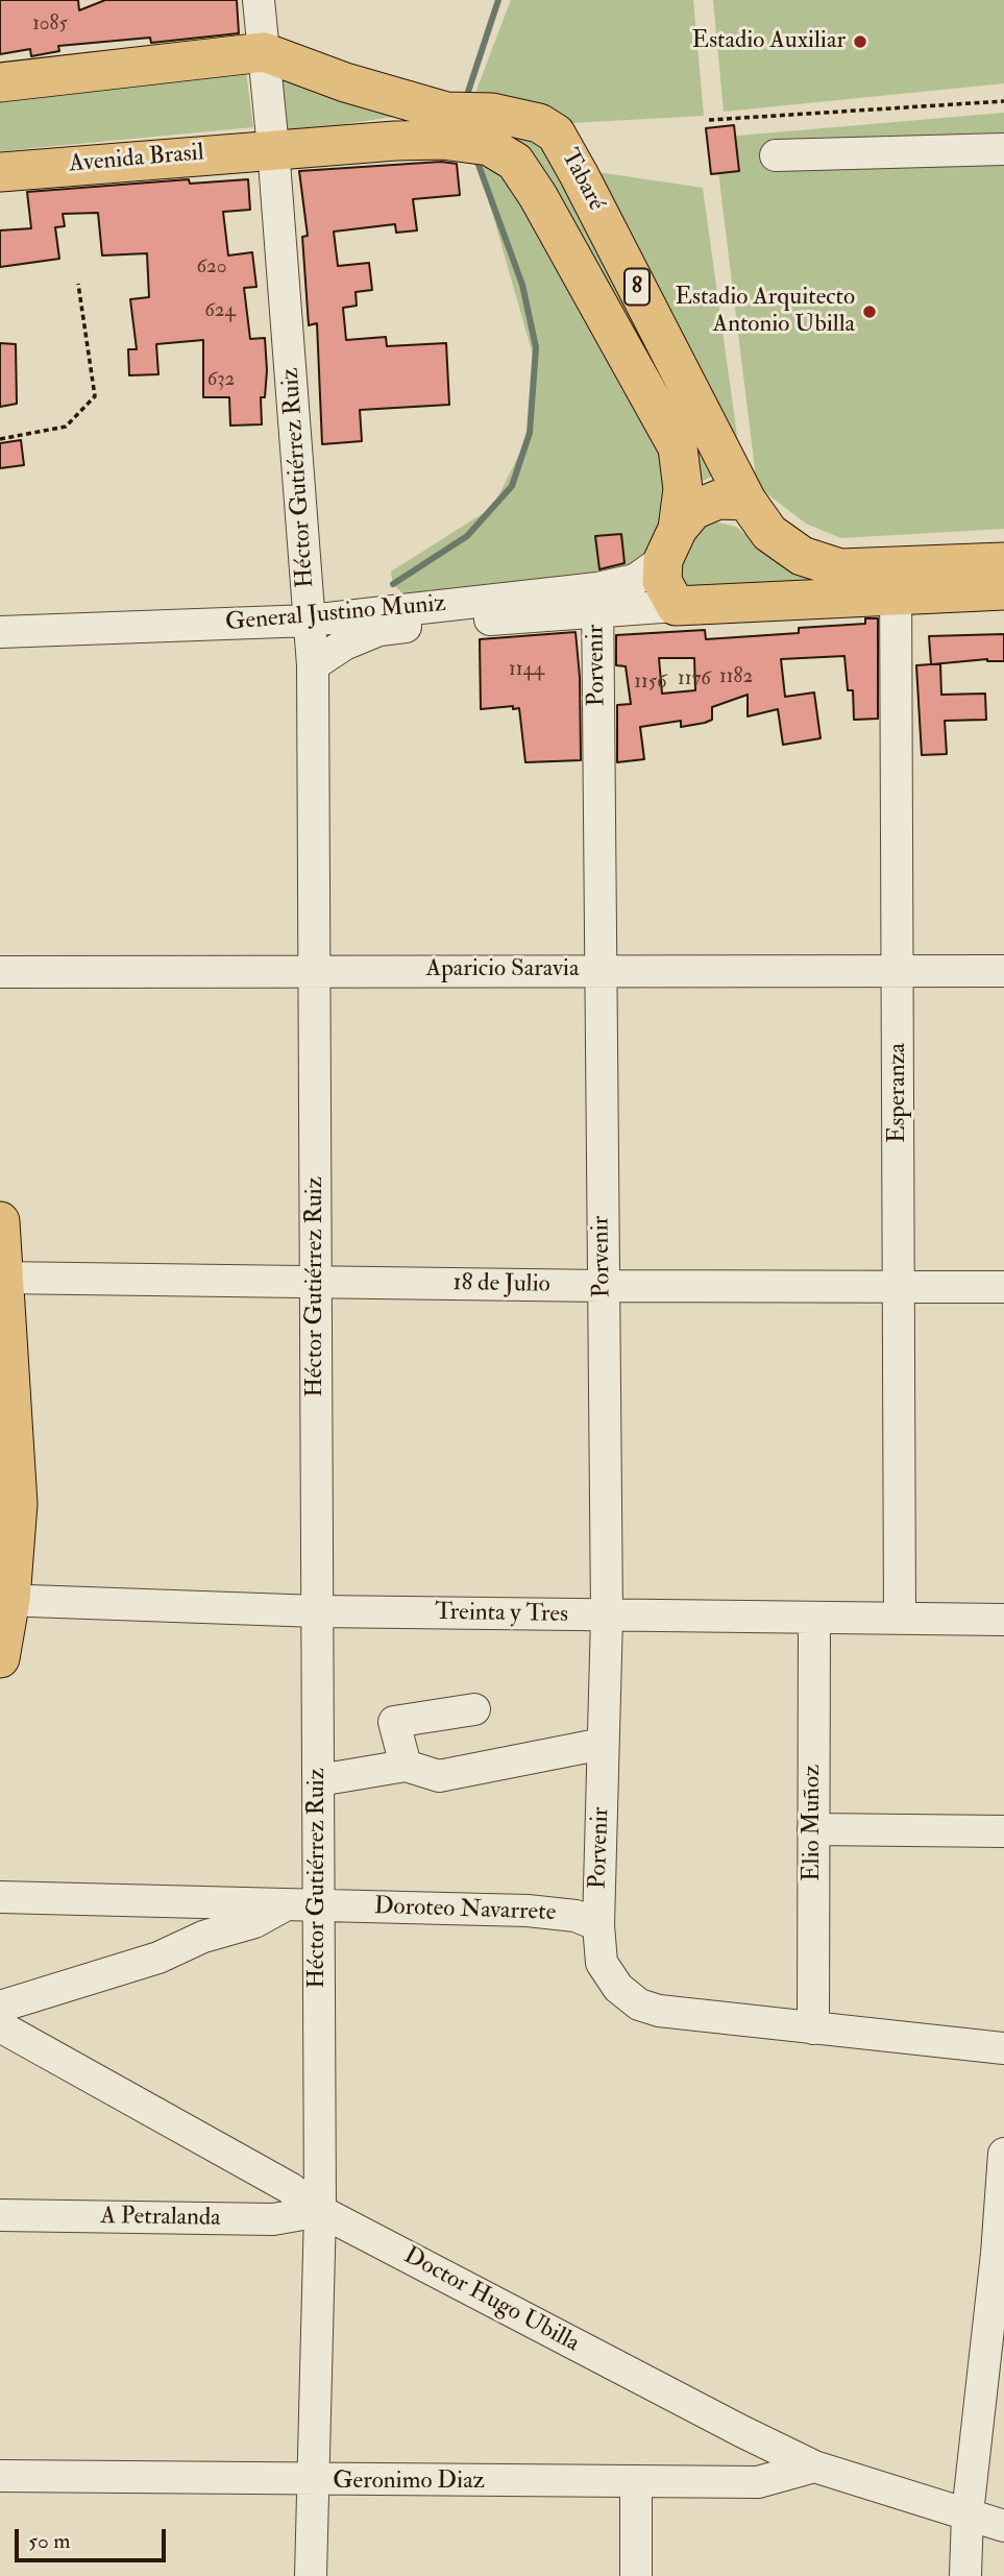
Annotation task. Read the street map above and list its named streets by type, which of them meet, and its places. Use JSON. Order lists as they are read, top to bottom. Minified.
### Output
{"streets":{"main road":["Avenida Brasil","Tabaré","8"],"street":["Héctor Gutiérrez Ruiz","General Justino Muniz","Porvenir","Aparicio Saravia","Esperanza","18 de Julio","Treinta y Tres","Elio Muñoz","Doroteo Navarrete","A Petralanda","Doctor Hugo Ubilla","Geronimo Diaz"]},"crossings":[["Avenida Brasil","Tabaré"],["Avenida Brasil","Héctor Gutiérrez Ruiz"],["Tabaré","8"],["Tabaré","Héctor Gutiérrez Ruiz"],["Tabaré","General Justino Muniz"],["8","Héctor Gutiérrez Ruiz"],["8","General Justino Muniz"],["8","Esperanza"],["Héctor Gutiérrez Ruiz","General Justino Muniz"],["Héctor Gutiérrez Ruiz","Aparicio Saravia"],["Héctor Gutiérrez Ruiz","18 de Julio"],["Héctor Gutiérrez Ruiz","Treinta y Tres"],["Héctor Gutiérrez Ruiz","Doroteo Navarrete"],["Héctor Gutiérrez Ruiz","A Petralanda"],["Héctor Gutiérrez Ruiz","Doctor Hugo Ubilla"],["Héctor Gutiérrez Ruiz","Geronimo Diaz"],["General Justino Muniz","Porvenir"],["Porvenir","Aparicio Saravia"],["Porvenir","18 de Julio"],["Porvenir","Treinta y Tres"],["Porvenir","Doroteo Navarrete"],["Aparicio Saravia","Esperanza"],["Esperanza","18 de Julio"],["Esperanza","Treinta y Tres"],["Treinta y Tres","Elio Muñoz"],["A Petralanda","Doctor Hugo Ubilla"],["Doctor Hugo Ubilla","Geronimo Diaz"]],"places":["Estadio Auxiliar","Estadio Arquitecto Antonio Ubilla"],"house_numbers":["1085","620","624","632","1144","1182","1176","1156"],"scale_bar":"50 m"}
